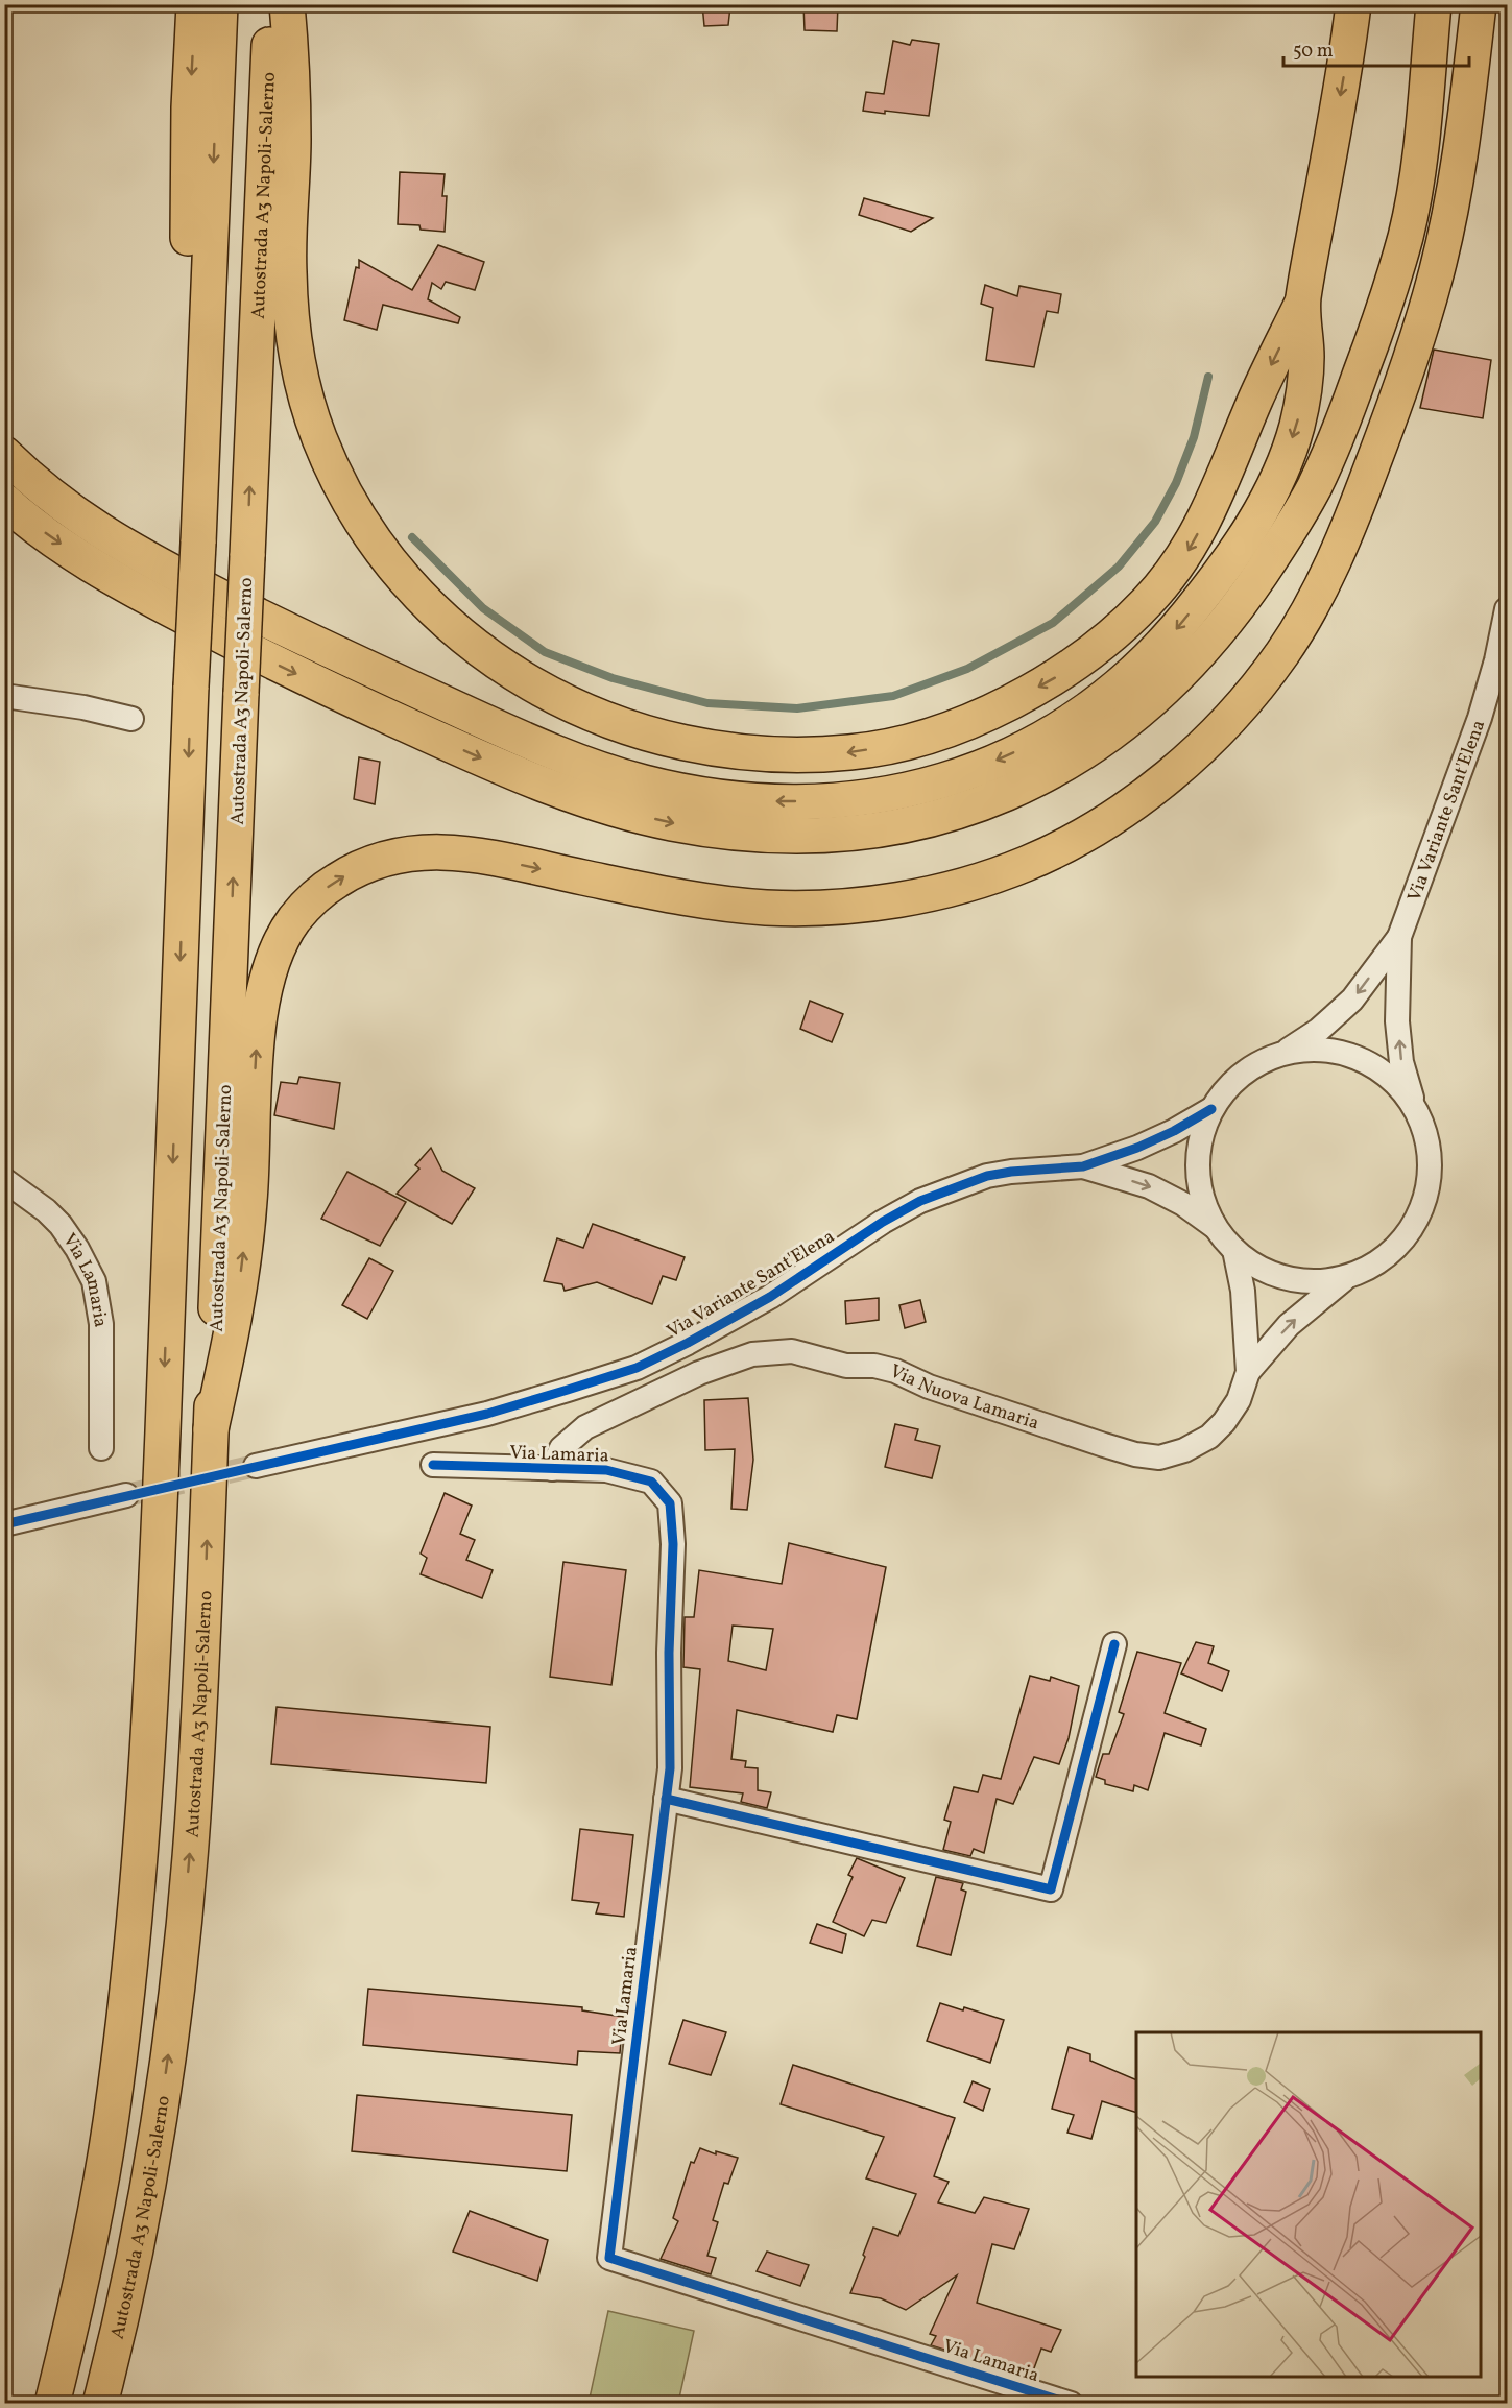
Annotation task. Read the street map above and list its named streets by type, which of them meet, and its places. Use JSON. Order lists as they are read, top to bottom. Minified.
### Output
{"streets":{"highway":["Autostrada A3 Napoli-Salerno"],"street":["Via Variante Sant'Elena","Via Lamaria","Via Nuova Lamaria"]},"crossings":[["Via Lamaria","Via Nuova Lamaria"]],"scale_bar":"50 m"}
